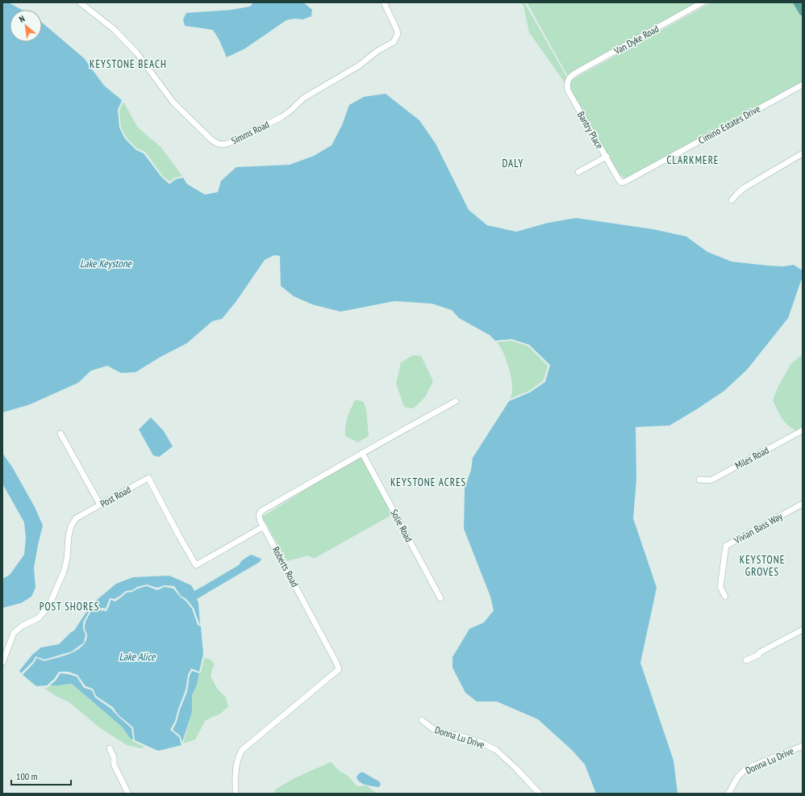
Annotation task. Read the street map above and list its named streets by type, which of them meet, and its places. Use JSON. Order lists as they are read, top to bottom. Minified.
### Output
{"streets":{"street":["Van Dyke Road","Cimino Estates Drive","Bantry Place","Simms Road","Miles Road","Post Road","Solie Road","Vivian Bass Way","Roberts Road","Donna Lu Drive"]},"crossings":[["Van Dyke Road","Bantry Place"],["Cimino Estates Drive","Bantry Place"],["Post Road","Roberts Road"],["Solie Road","Roberts Road"]],"districts":["KEYSTONE BEACH","CLARKMERE","DALY","KEYSTONE ACRES","KEYSTONE GROVES","POST SHORES"],"water":["Lake Keystone","Lake Alice"],"scale_bar":"100 m","north":"top left"}
